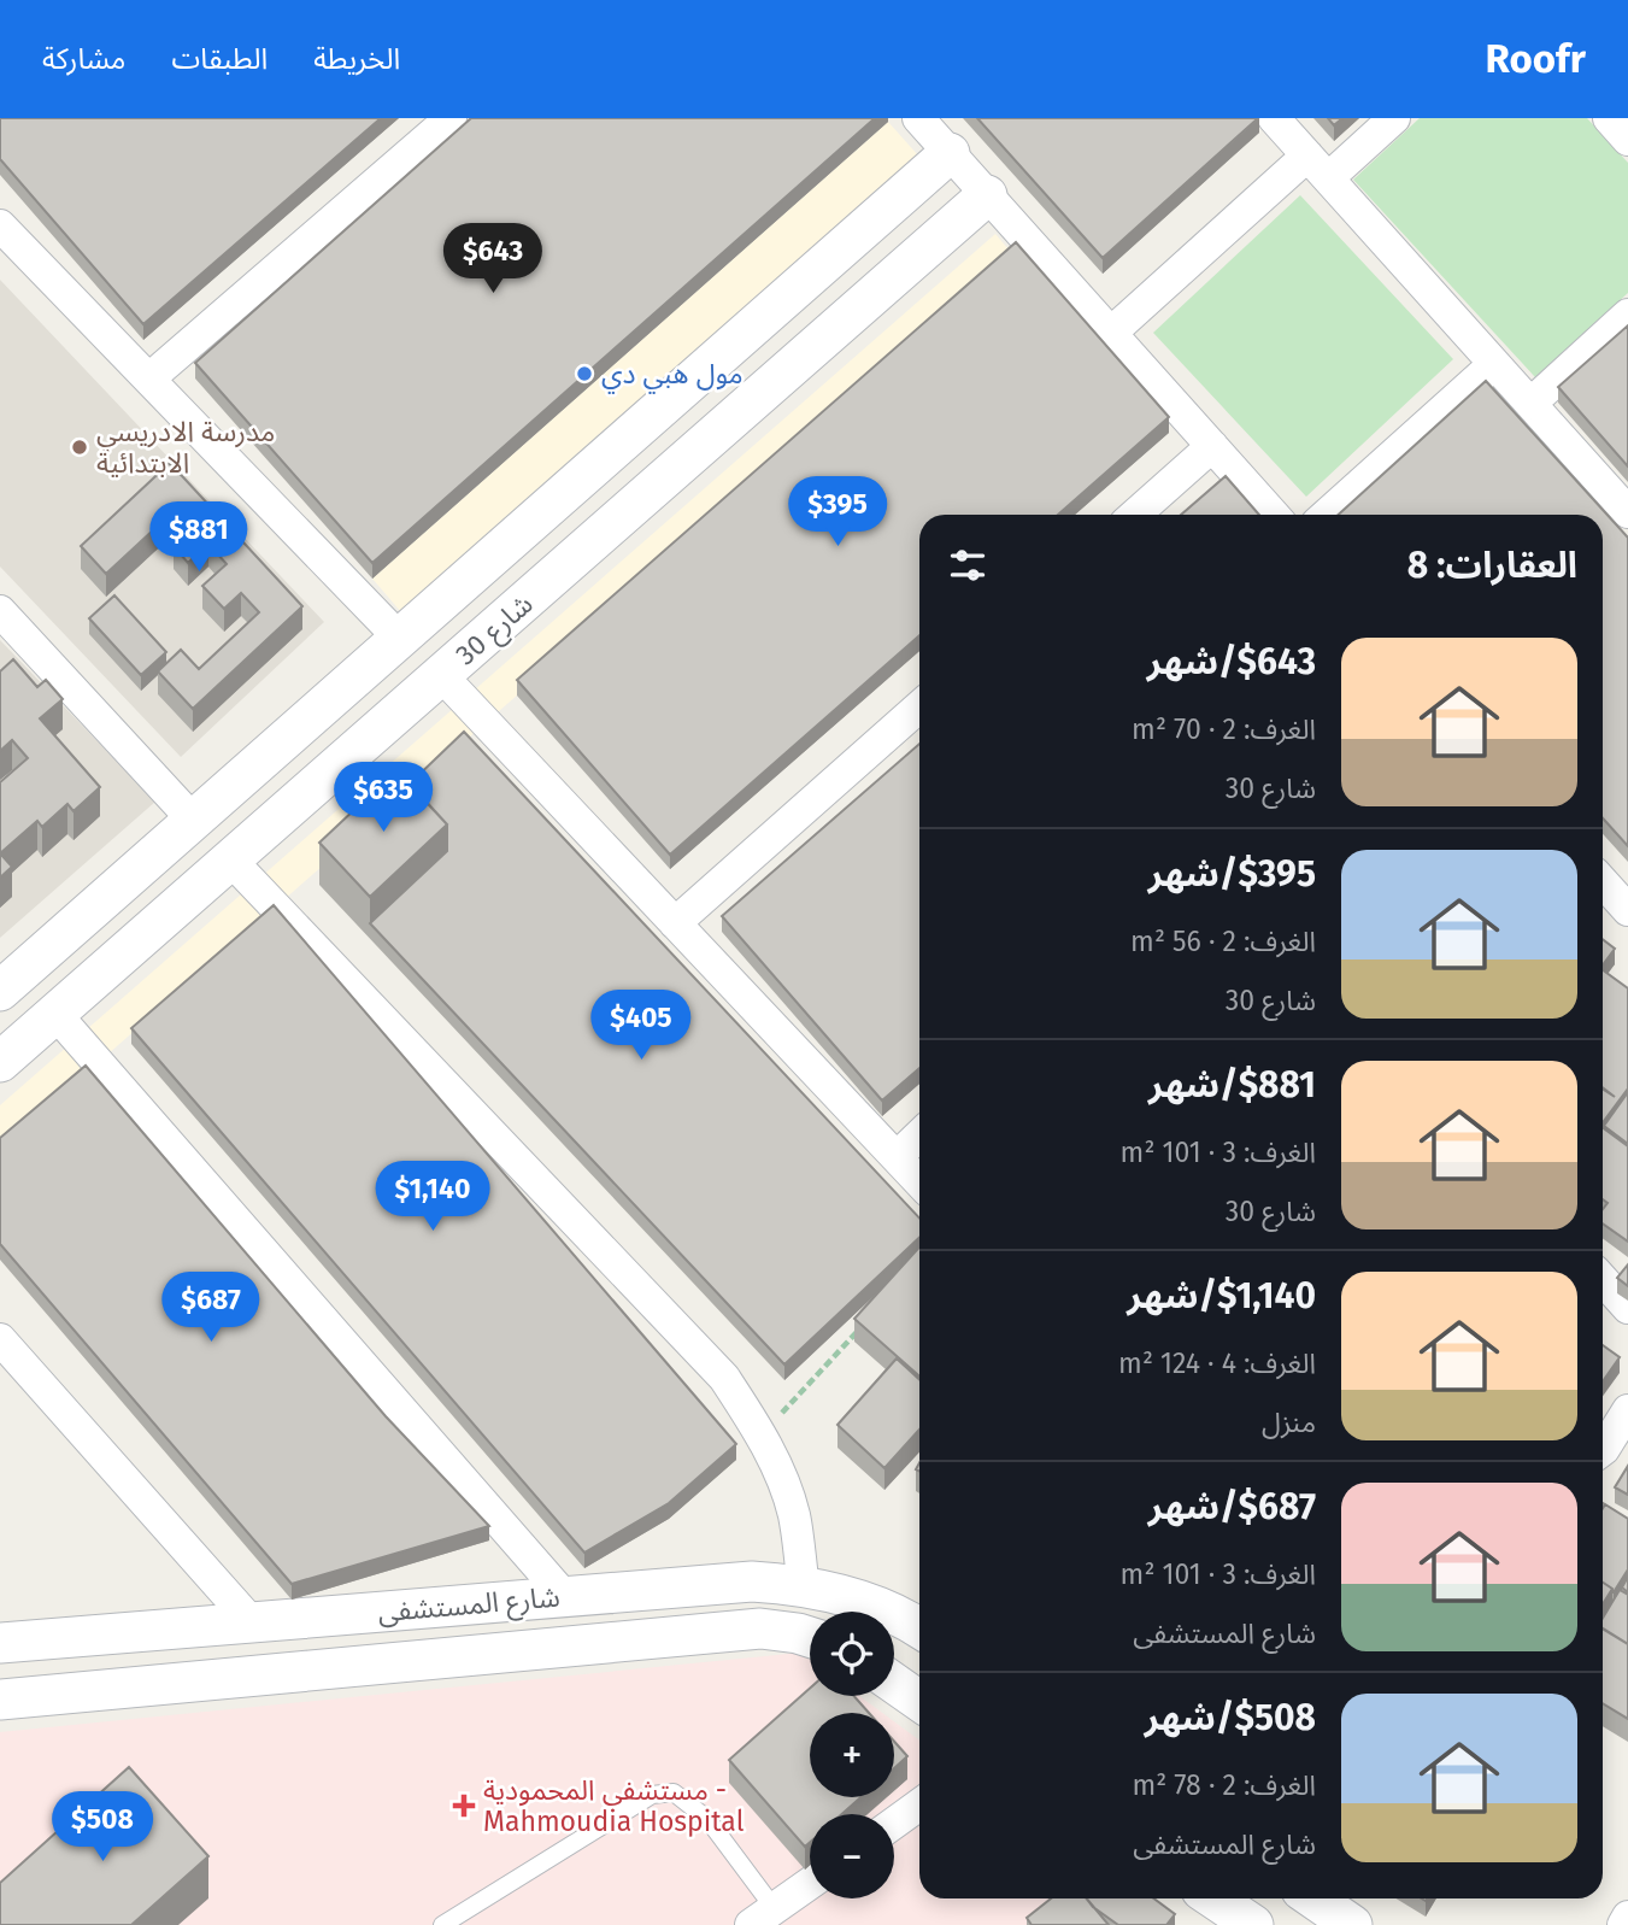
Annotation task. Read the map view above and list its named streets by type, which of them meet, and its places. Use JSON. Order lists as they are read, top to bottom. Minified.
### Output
{"streets":{"street":["شارع 30","شارع المستشفى"]},"places":{"other":["مول هبي دي","مدرسة الادريسي الابتدائية"],"health":["مستشفى المحمودية - Mahmoudia Hospital"]},"page":{"header":"Roofr","nav":["الخريطة","الطبقات","مشاركة"],"price":["$643","$395","$881","$635","$405","$1,140","$687","$508"],"heading":"العقارات: 8","list":[{"name":"$643/شهر","note":"الغرف: 2 · 70 m² · شارع 30"},{"name":"$395/شهر","note":"الغرف: 2 · 56 m² · شارع 30"},{"name":"$881/شهر","note":"الغرف: 3 · 101 m² · شارع 30"},{"name":"$1,140/شهر","note":"الغرف: 4 · 124 m² · منزل"},{"name":"$687/شهر","note":"الغرف: 3 · 101 m² · شارع المستشفى"},{"name":"$508/شهر","note":"الغرف: 2 · 78 m² · شارع المستشفى"}],"map_buttons":["+","−"]}}
